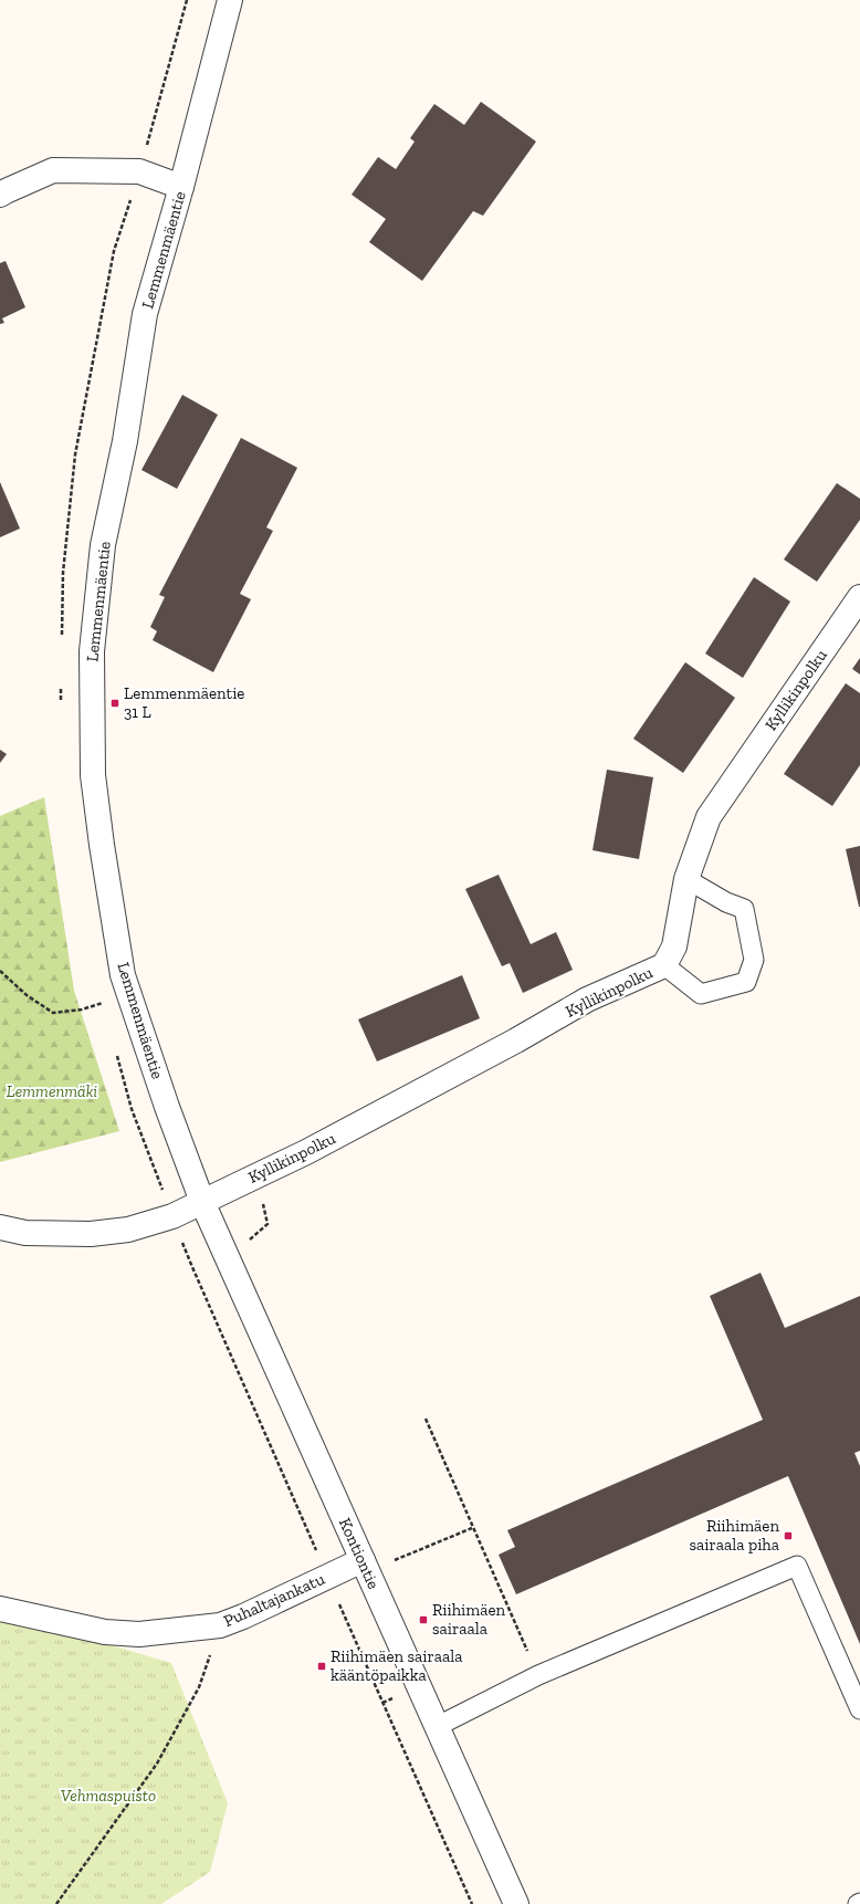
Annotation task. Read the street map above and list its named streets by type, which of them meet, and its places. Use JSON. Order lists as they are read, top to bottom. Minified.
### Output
{"streets":{"street":["Lemmenmäentie","Kyllikinpolku","Kontiontie","Puhaltajankatu"]},"crossings":[["Lemmenmäentie","Kyllikinpolku"],["Lemmenmäentie","Kontiontie"],["Kyllikinpolku","Kontiontie"],["Kontiontie","Puhaltajankatu"]],"parks":["Lemmenmäki","Vehmaspuisto"],"places":{"transit":["Lemmenmäentie 31 L","Riihimäen sairaala piha","Riihimäen sairaala","Riihimäen sairaala kääntöpaikka"]}}
